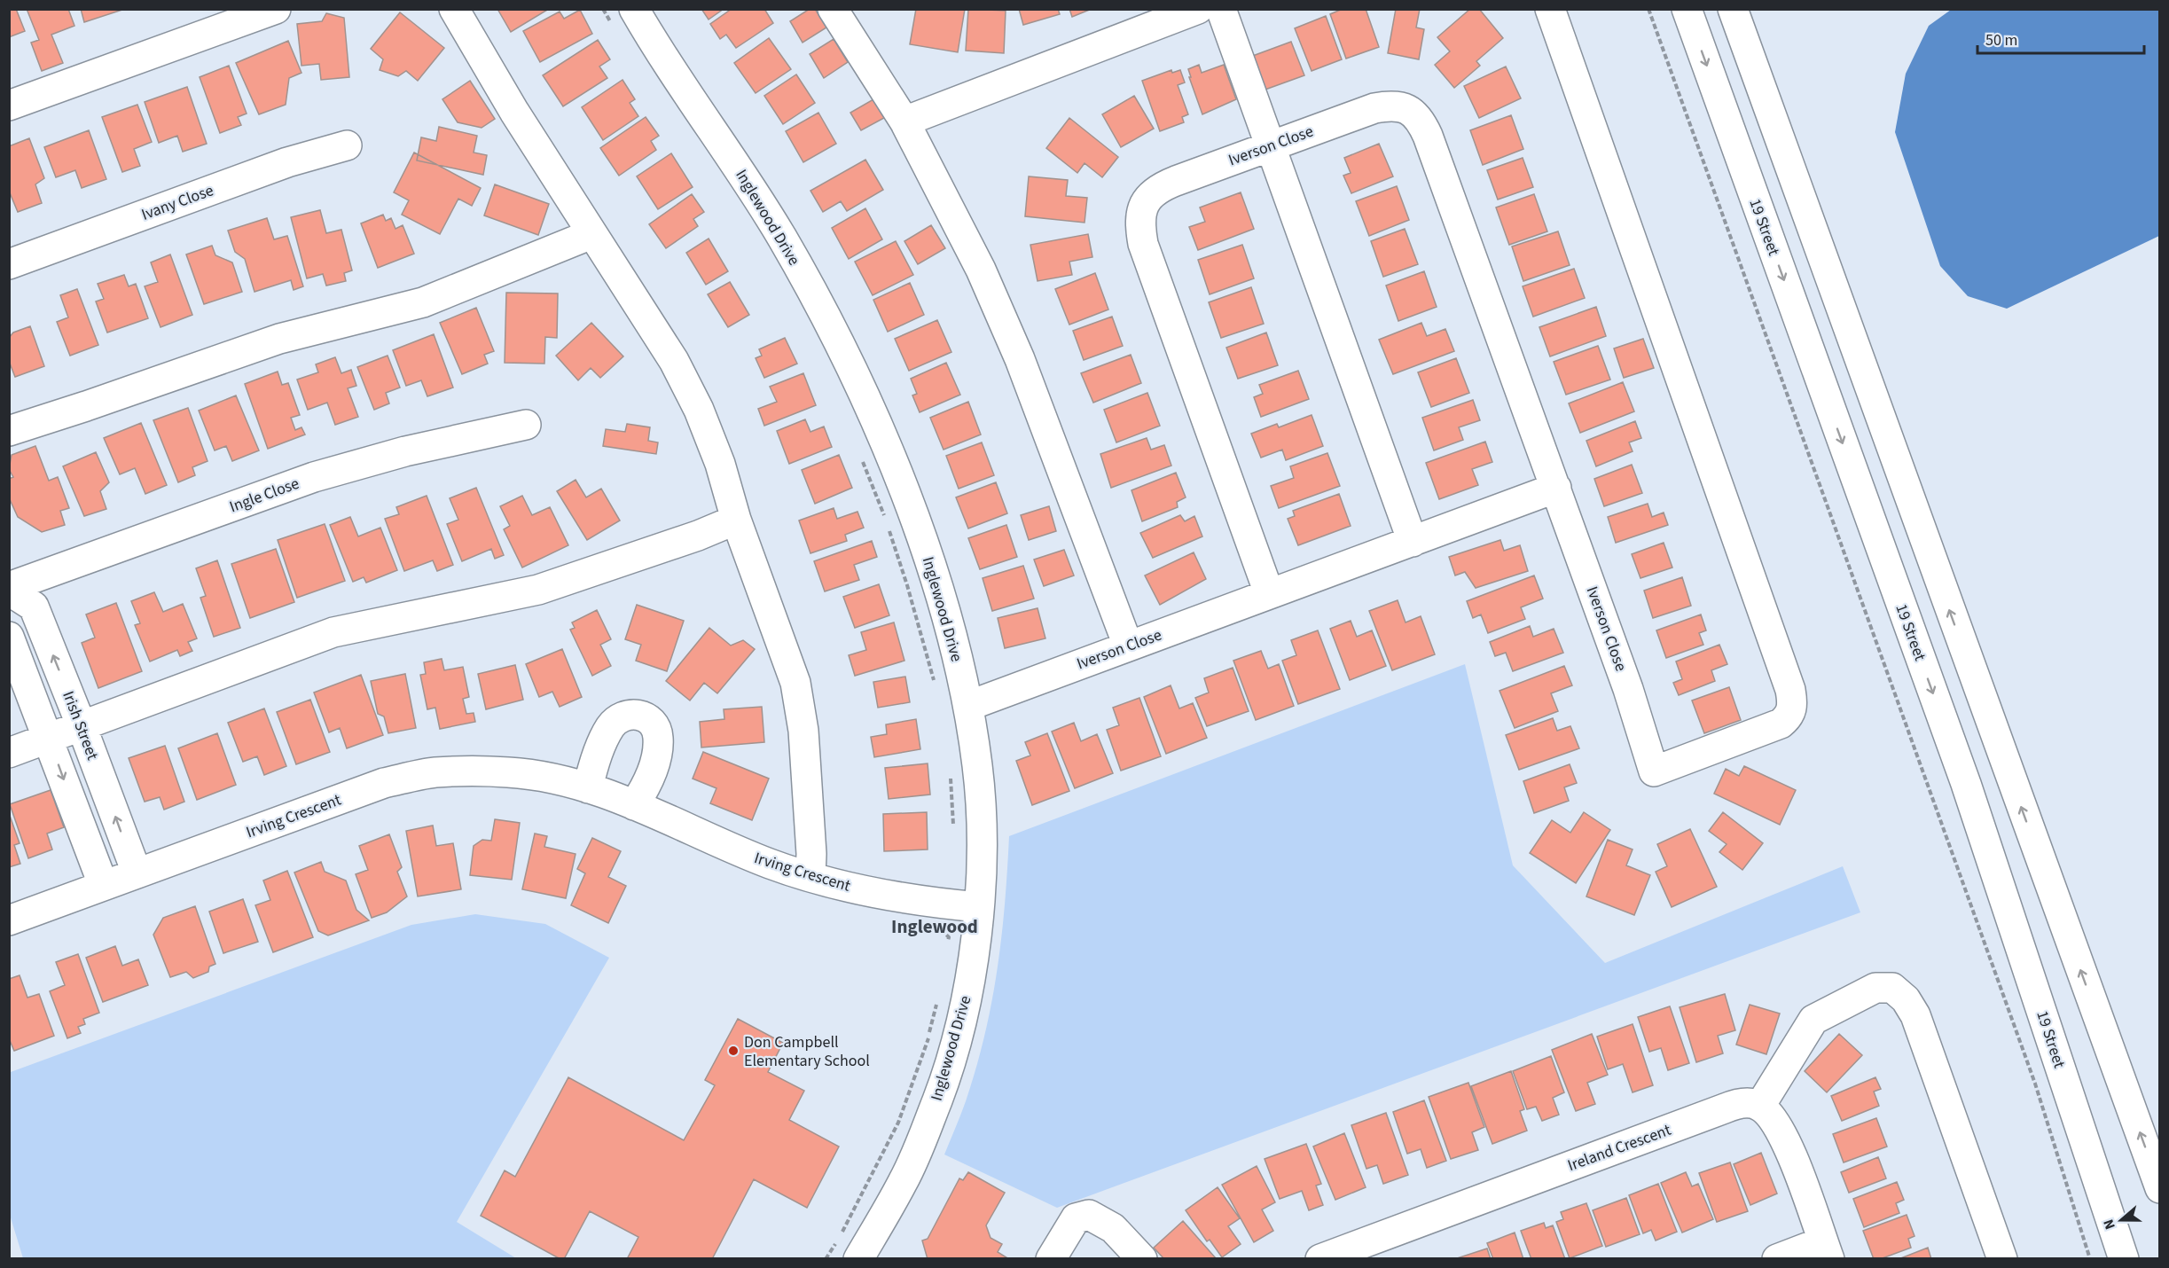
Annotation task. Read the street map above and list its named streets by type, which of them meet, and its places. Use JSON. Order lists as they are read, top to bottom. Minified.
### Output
{"streets":{"street":["Iverson Close","Ivany Close","Inglewood Drive","19 Street","Ingle Close","Irish Street","Irving Crescent","Ireland Crescent"]},"crossings":[["Iverson Close","Inglewood Drive"],["Inglewood Drive","Irving Crescent"],["Ingle Close","Irish Street"],["Irish Street","Irving Crescent"]],"districts":["Inglewood"],"places":["Don Campbell Elementary School"],"scale_bar":"50 m","north":"left"}
